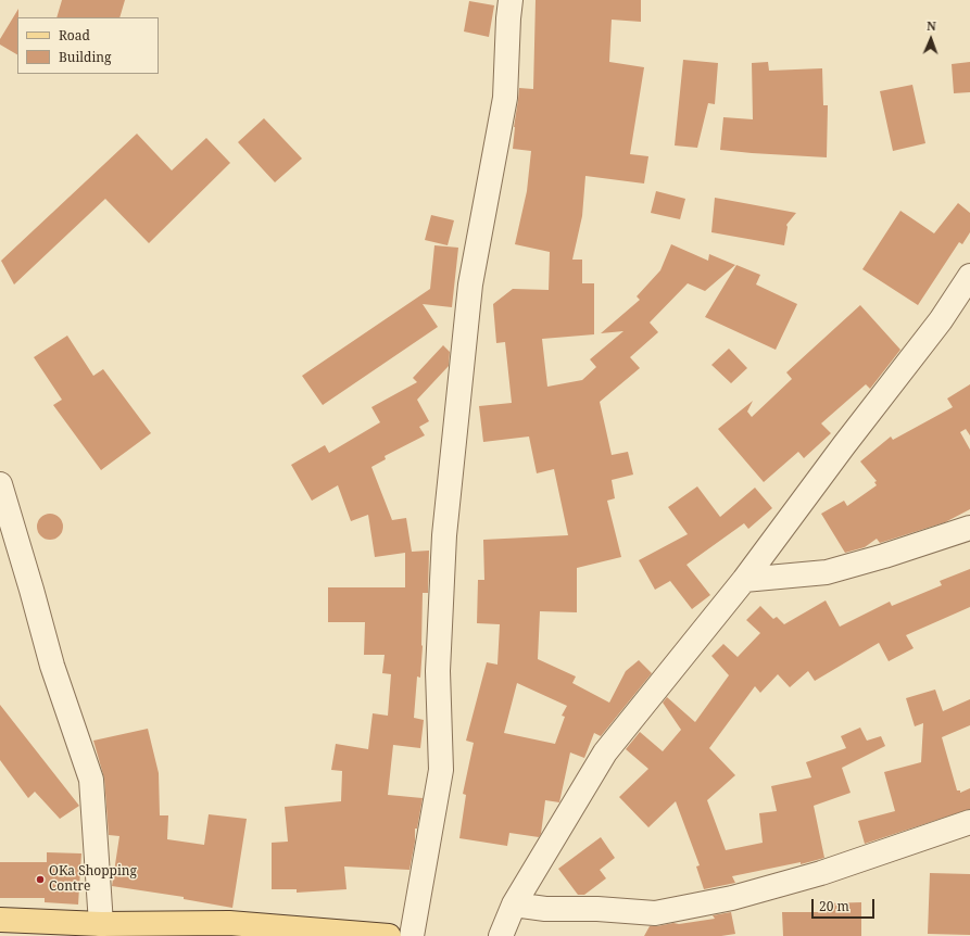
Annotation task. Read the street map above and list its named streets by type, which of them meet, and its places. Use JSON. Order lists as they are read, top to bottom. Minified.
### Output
{"places":["OKa Shopping Contre"],"legend":["Road","Building"],"scale_bar":"20 m","north":"top"}
